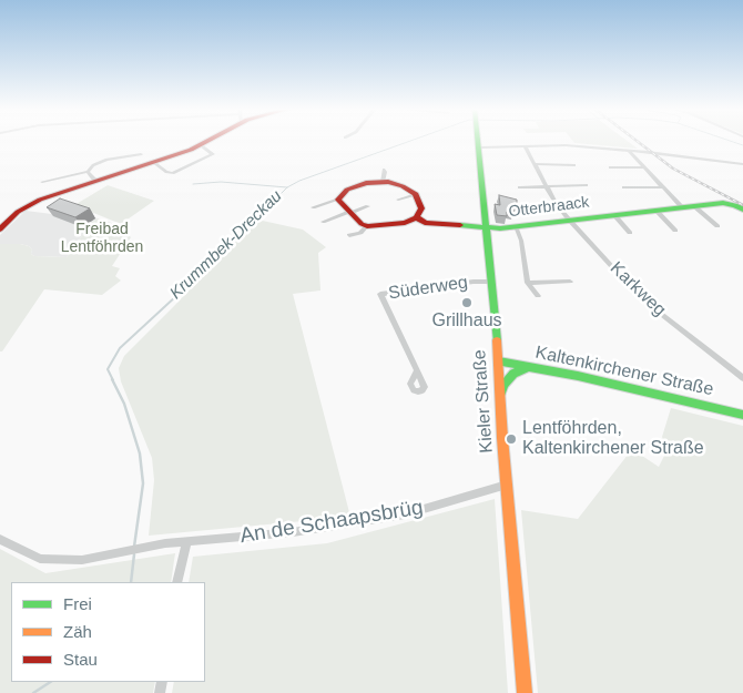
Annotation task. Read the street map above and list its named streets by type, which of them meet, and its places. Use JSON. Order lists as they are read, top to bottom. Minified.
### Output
{"streets":{"street":["Otterbraack","Süderweg","Karkweg","Kaltenkirchener Straße","Kieler Straße","An de Schaapsbrüg"]},"crossings":[["Otterbraack","Karkweg"],["Otterbraack","Kieler Straße"],["Süderweg","Kieler Straße"],["Kaltenkirchener Straße","Kieler Straße"],["Kieler Straße","An de Schaapsbrüg"]],"water":["Krummbek-Dreckau"],"parks":["Freibad Lentföhrden"],"places":["Grillhaus","Lentföhrden, Kaltenkirchener Straße"],"legend":["Frei","Zäh","Stau"]}
